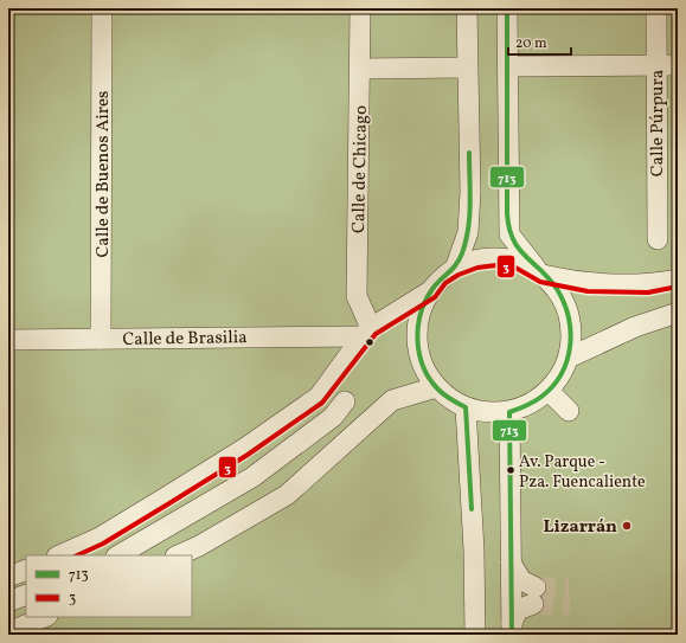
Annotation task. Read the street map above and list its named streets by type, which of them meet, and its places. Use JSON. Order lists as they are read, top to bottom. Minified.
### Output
{"streets":{"street":["Calle Púrpura","Calle de Chicago","Calle de Buenos Aires","Calle de Brasilia"]},"crossings":[["Calle de Chicago","Calle de Brasilia"],["Calle de Buenos Aires","Calle de Brasilia"]],"places":["Av. Parque - Pza. Fuencaliente","Lizarrán"],"lines":["transit line 713","transit line 3"],"legend":["713","3"],"scale_bar":"20 m"}
